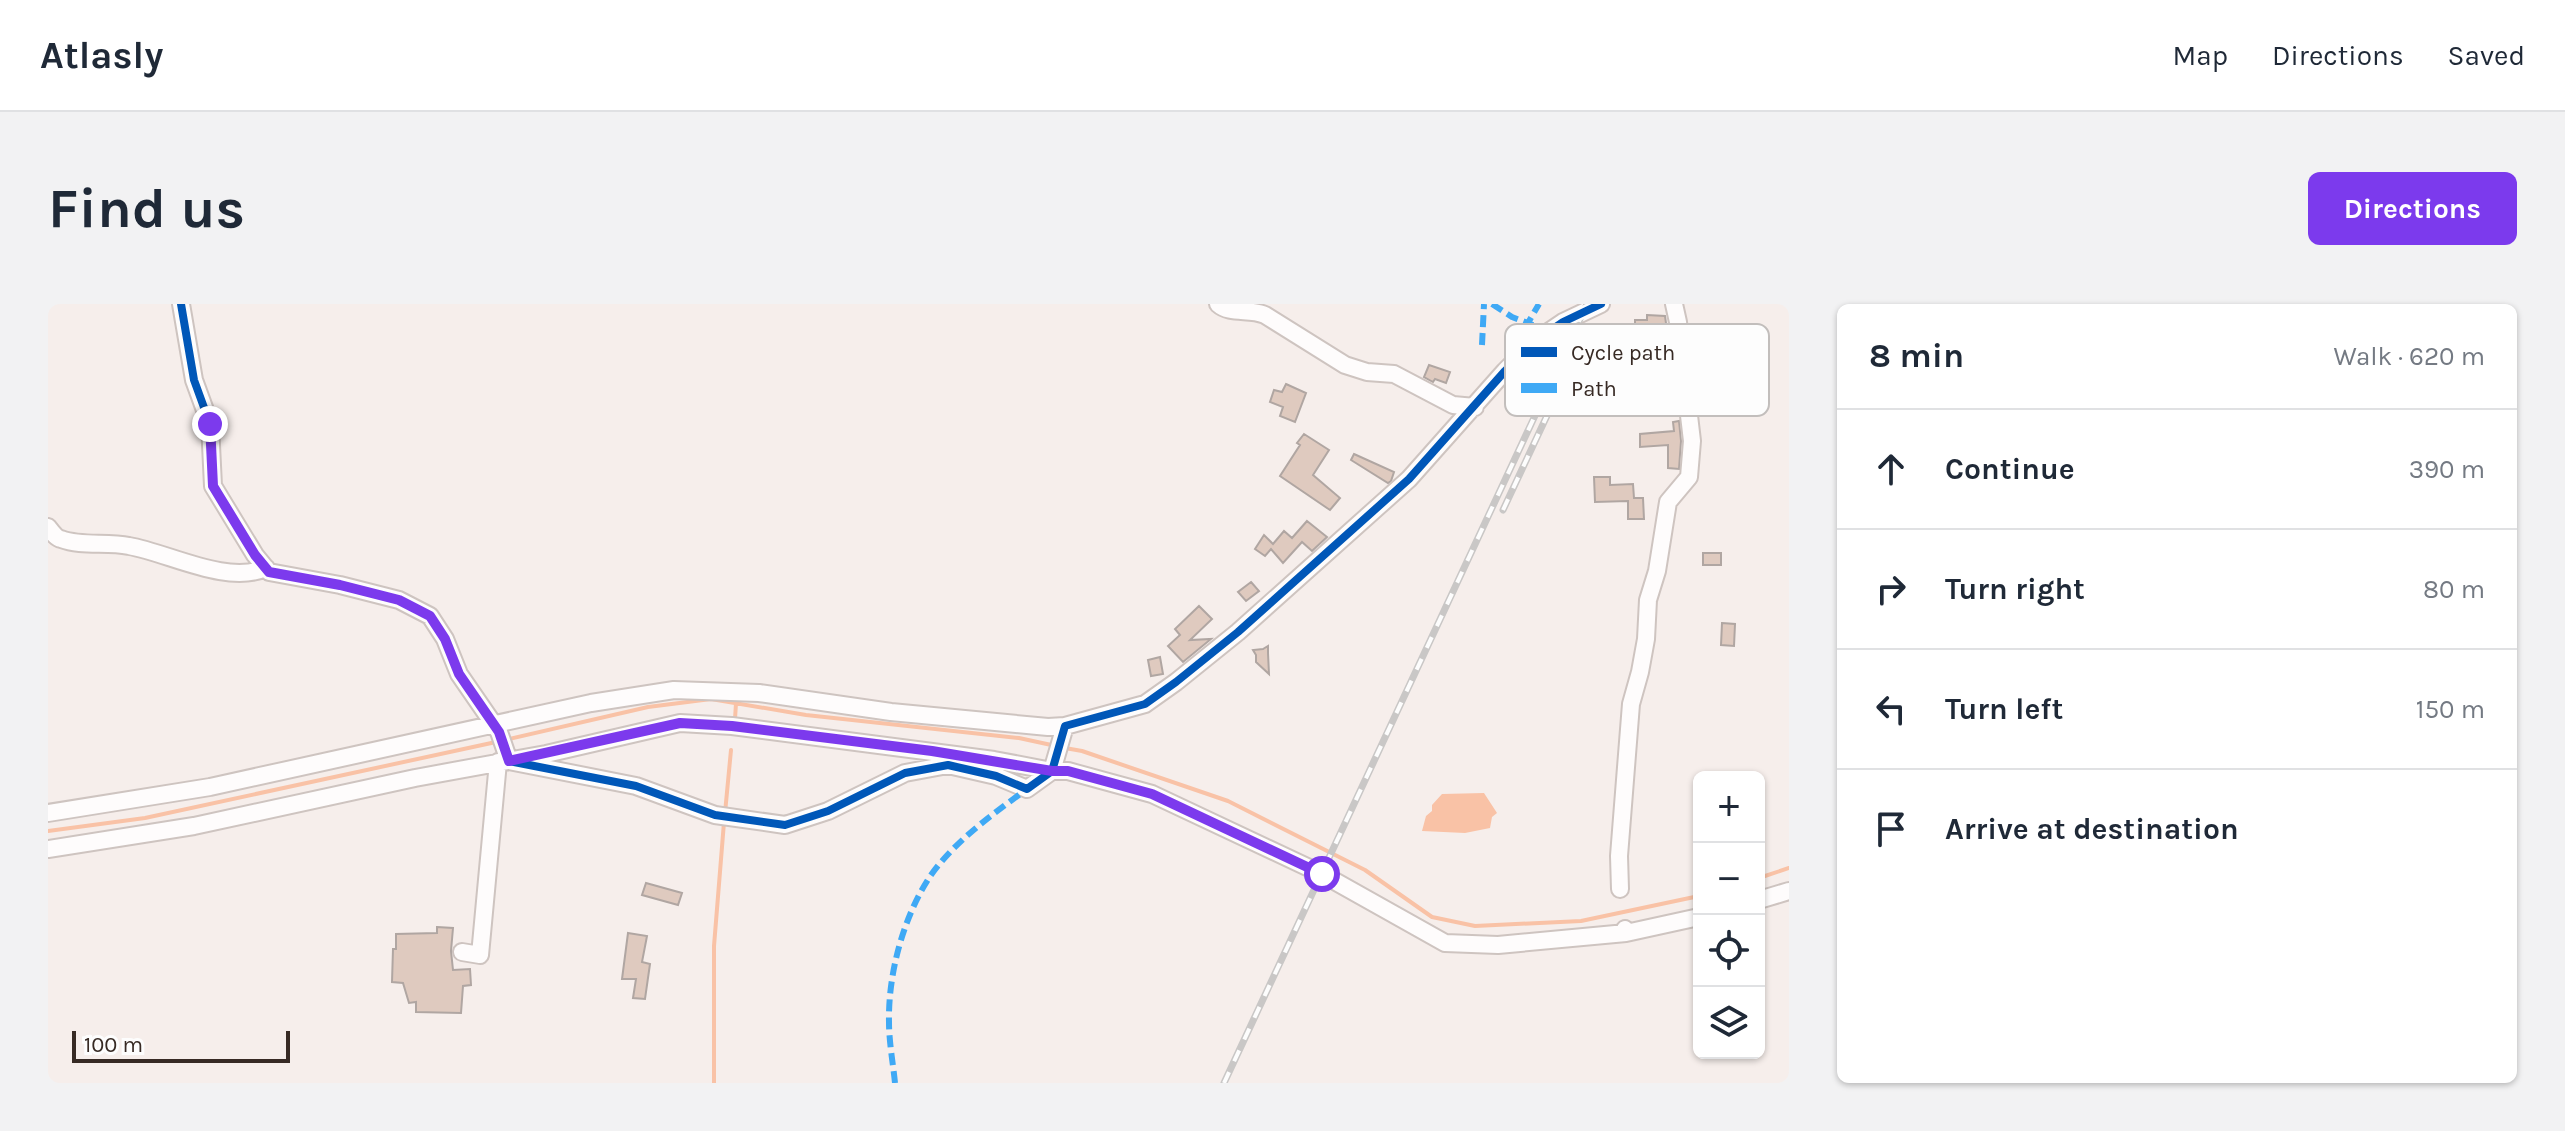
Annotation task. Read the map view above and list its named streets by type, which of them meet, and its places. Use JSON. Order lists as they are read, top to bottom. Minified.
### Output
{"legend":["Cycle path","Path"],"scale_bar":"100 m","page":{"header":"Atlasly","nav":["Map","Directions","Saved"],"buttons":"Directions","title":"Find us","heading":["8 min","Walk · 620 m"],"list":[["Continue","390 m"],["Turn right","80 m"],["Turn left","150 m"],"Arrive at destination"],"map_buttons":["+","−"],"scale":"100 m"}}
